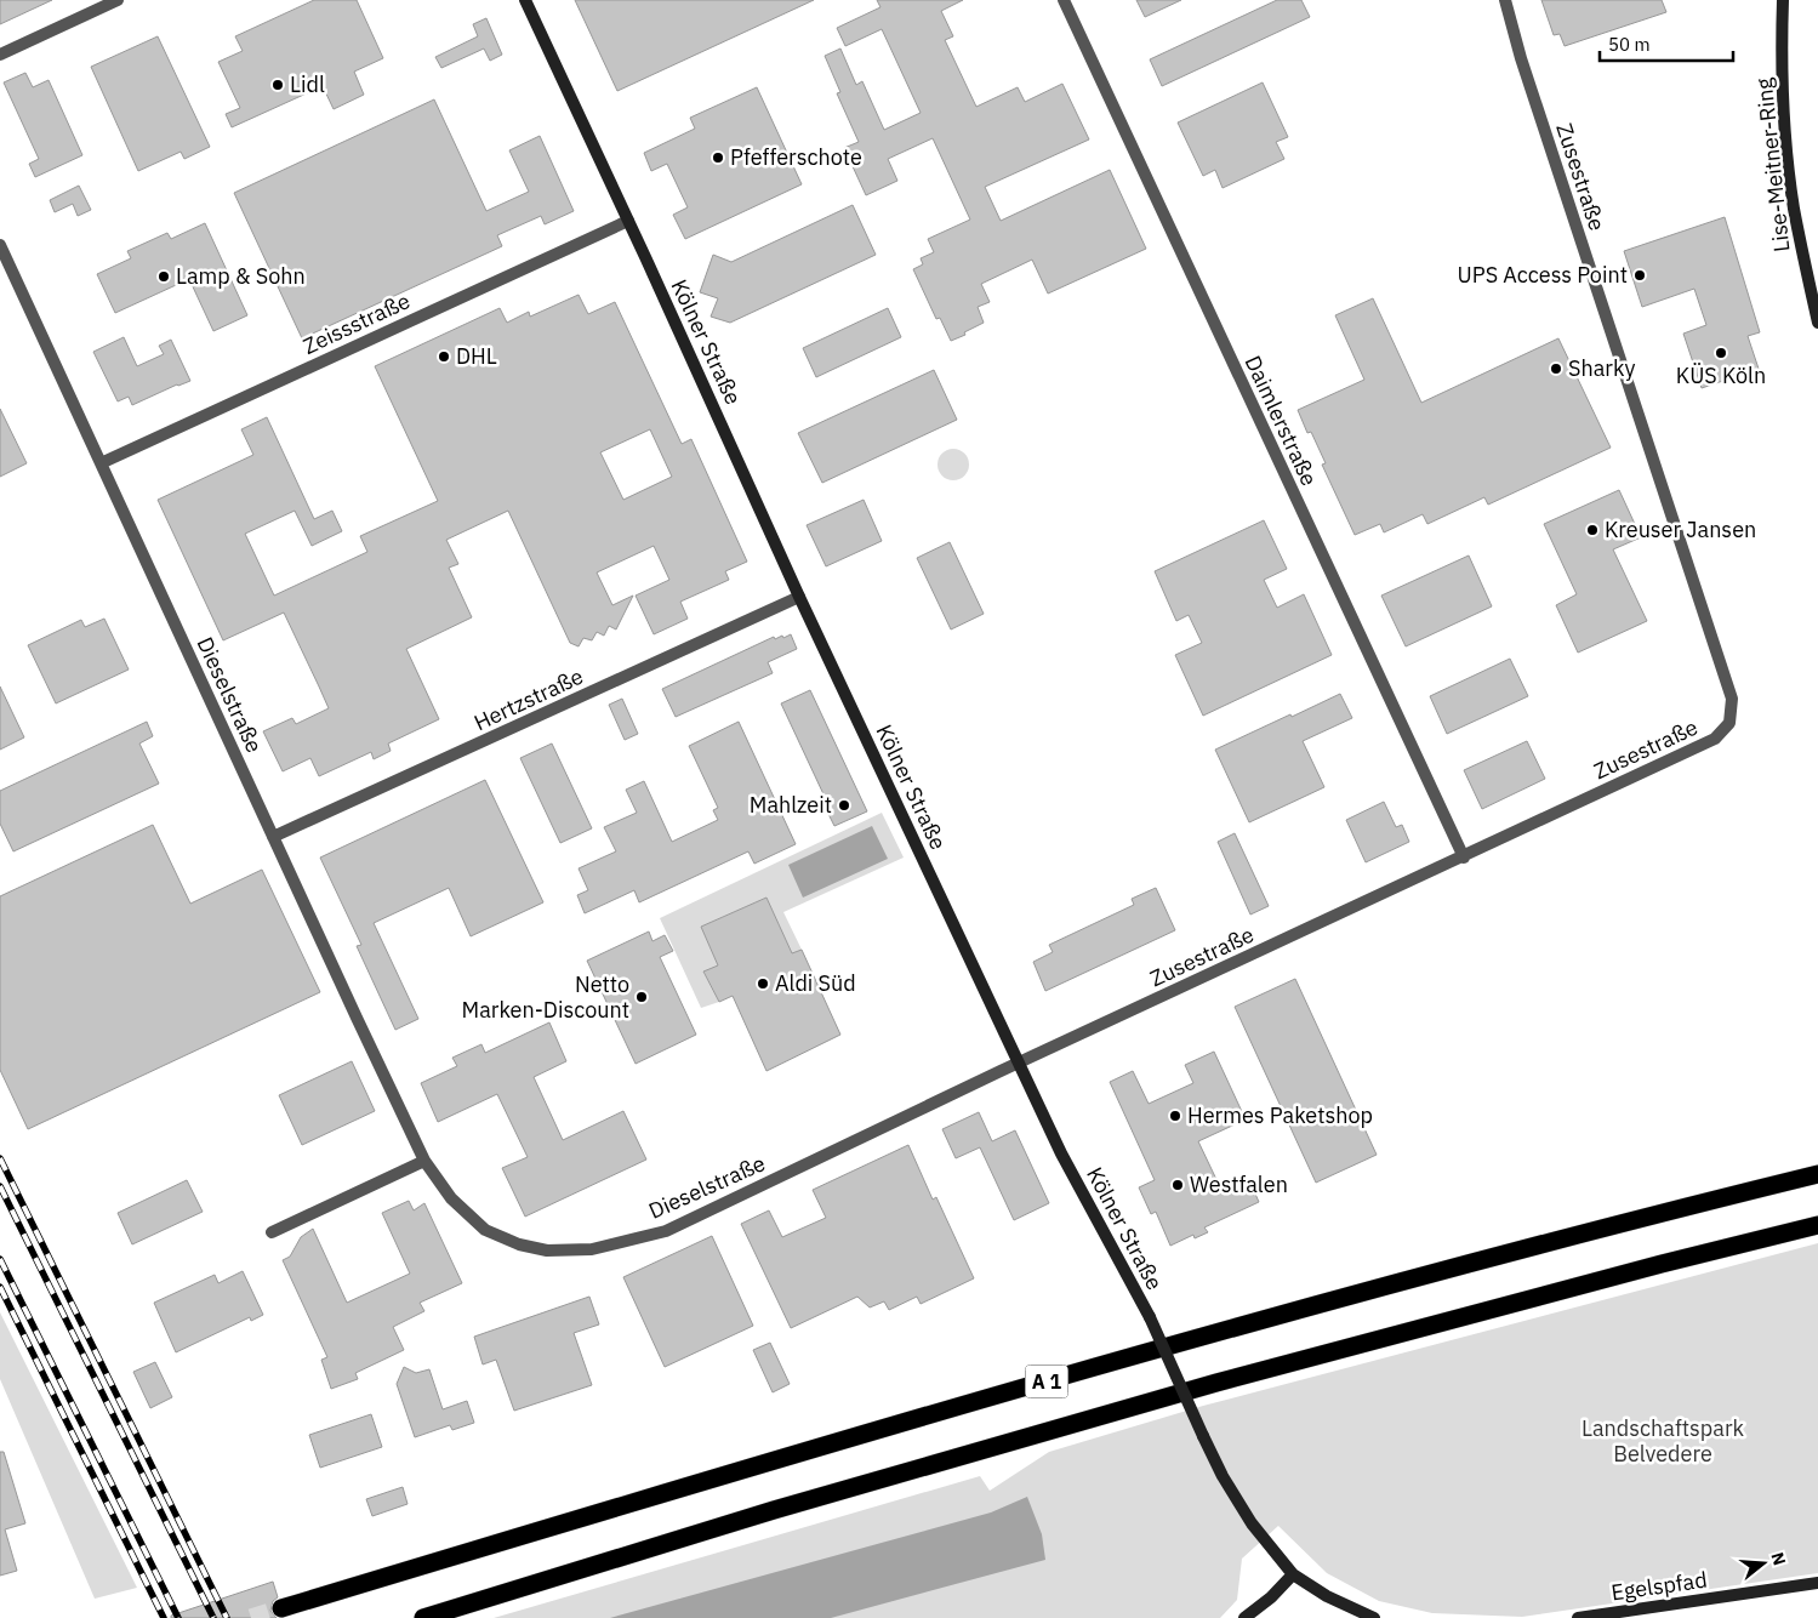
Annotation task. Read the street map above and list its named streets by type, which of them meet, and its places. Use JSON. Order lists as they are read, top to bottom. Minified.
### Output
{"streets":{"highway":["A 1"],"street":["Lise-Meitner-Ring","Zusestraße","Zeissstraße","Kölner Straße","Daimlerstraße","Dieselstraße","Hertzstraße","Egelspfad"]},"crossings":[["Zusestraße","Kölner Straße"],["Zusestraße","Daimlerstraße"],["Zusestraße","Dieselstraße"],["Zeissstraße","Kölner Straße"],["Zeissstraße","Dieselstraße"],["Kölner Straße","Dieselstraße"],["Kölner Straße","Hertzstraße"],["Dieselstraße","Hertzstraße"]],"parks":["Landschaftspark Belvedere"],"places":["Lidl","Pfefferschote","UPS Access Point","Lamp & Sohn","KÜS Köln","DHL","Sharky","Kreuser Jansen","Mahlzeit","Aldi Süd","Netto Marken-Discount","Hermes Paketshop","Westfalen"],"scale_bar":"50 m","north":"right"}
